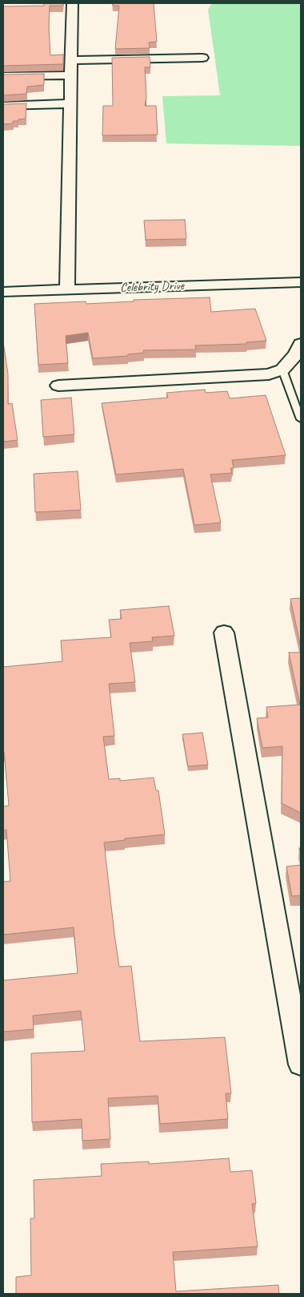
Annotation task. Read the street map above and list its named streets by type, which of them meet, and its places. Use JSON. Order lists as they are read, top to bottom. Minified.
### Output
{"streets":{"street":["Celebrity Drive"]}}
